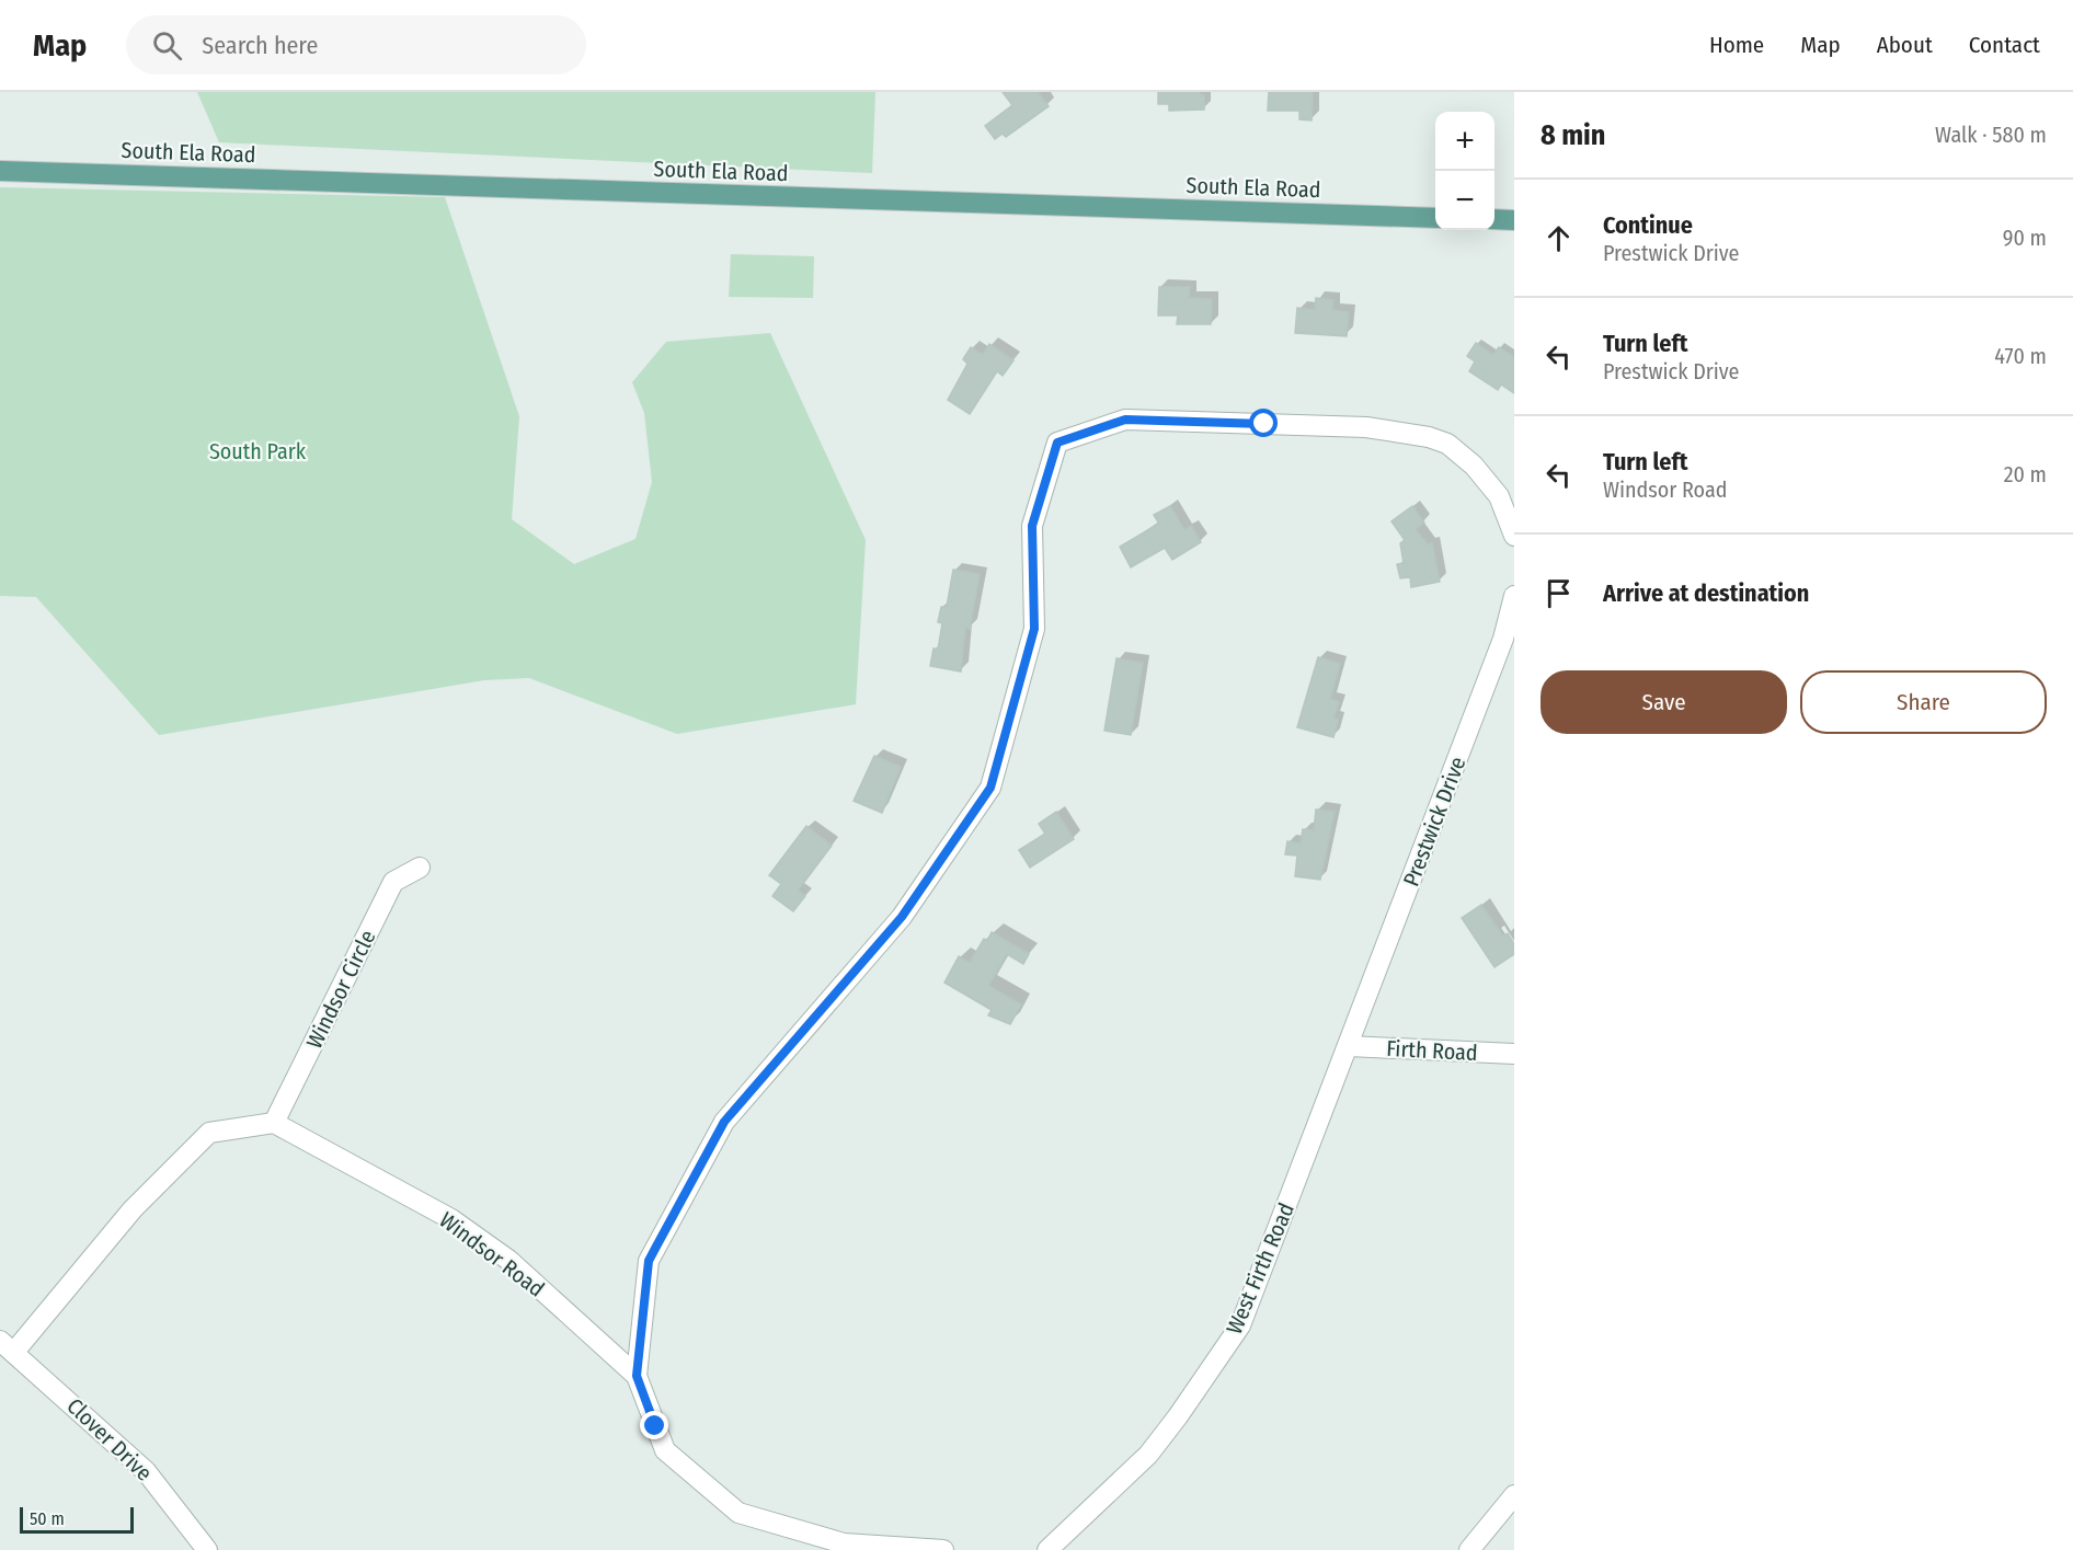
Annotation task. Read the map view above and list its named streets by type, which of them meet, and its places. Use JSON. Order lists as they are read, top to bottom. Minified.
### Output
{"streets":{"main road":["South Ela Road"],"street":["Prestwick Drive","Windsor Circle","Firth Road","Windsor Road","West Firth Road","Clover Drive"]},"crossings":[["Prestwick Drive","Firth Road"],["Prestwick Drive","West Firth Road"],["Windsor Circle","Windsor Road"],["Firth Road","West Firth Road"]],"parks":["South Park"],"scale_bar":"50 m","page":{"header":"Map","search":"Search here","nav":["Home","Map","About","Contact"],"heading":["8 min","Walk · 580 m"],"map_buttons":["+","−"],"list":[["Continue","Prestwick Drive","90 m"],["Turn left","Prestwick Drive","470 m"],["Turn left","Windsor Road","20 m"],"Arrive at destination"],"buttons":["Save","Share"],"scale":"50 m"}}
